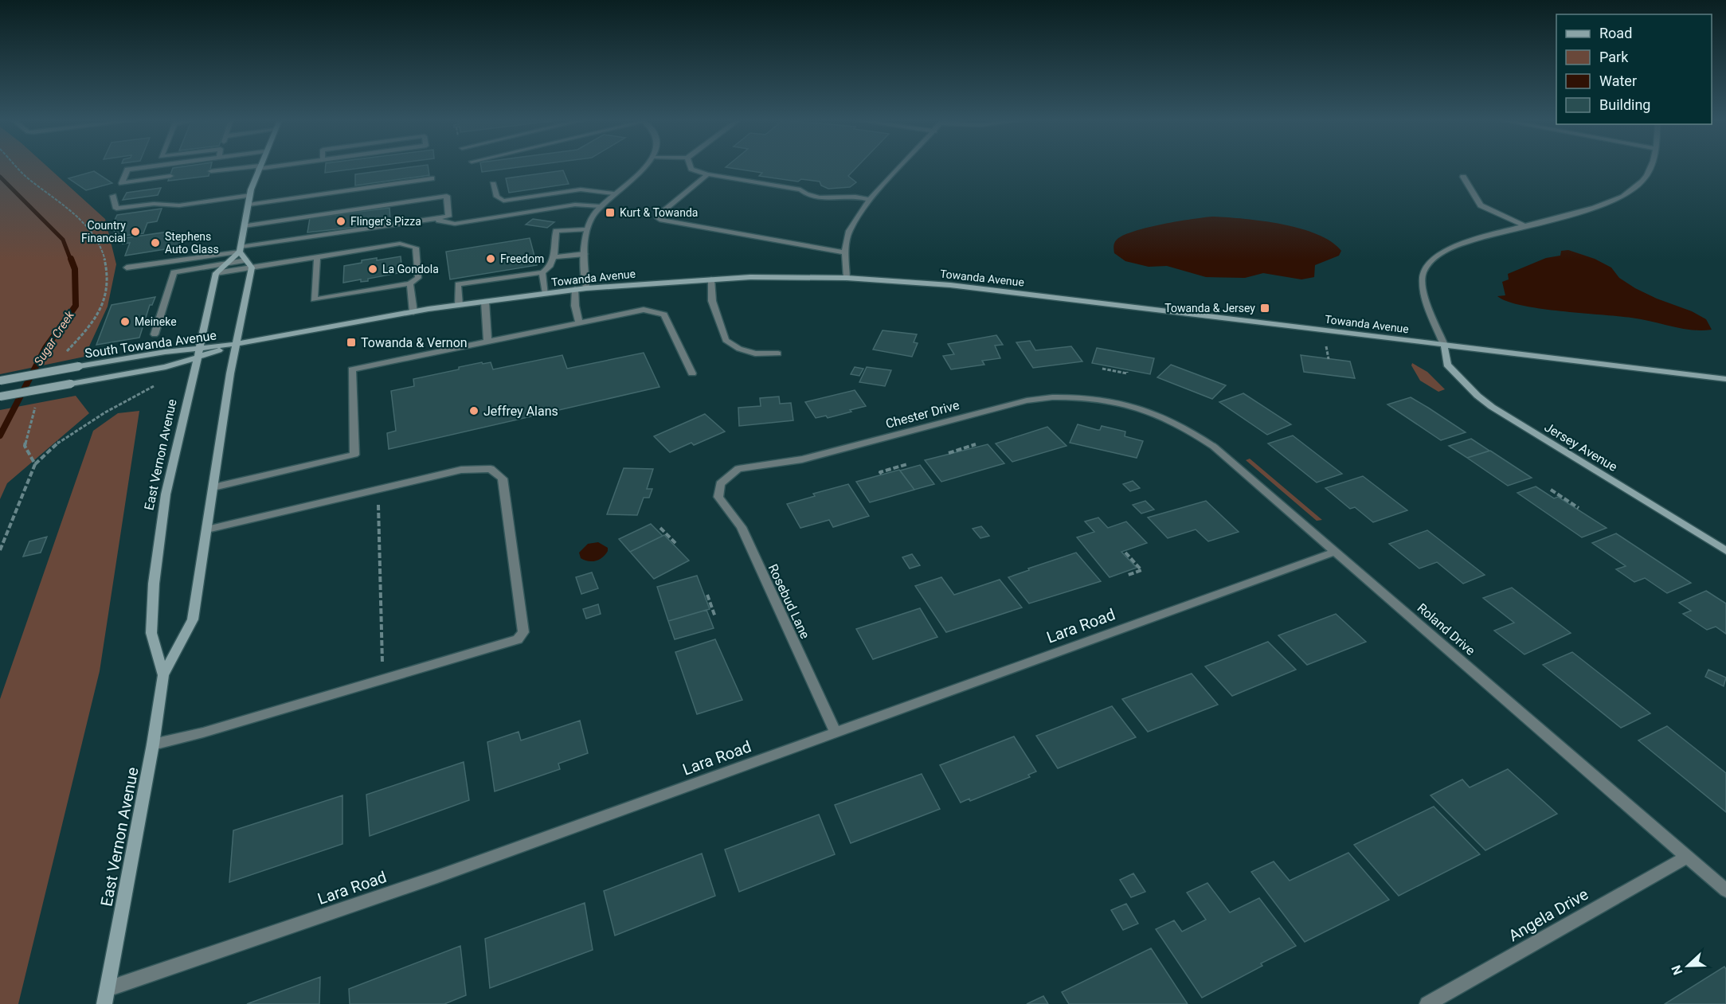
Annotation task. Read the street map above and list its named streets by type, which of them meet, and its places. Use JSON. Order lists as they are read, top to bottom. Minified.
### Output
{"streets":{"main road":["Towanda Avenue","South Towanda Avenue","Jersey Avenue","East Vernon Avenue"],"street":["Chester Drive","Rosebud Lane","Lara Road","Roland Drive","Angela Drive"]},"crossings":[["Towanda Avenue","South Towanda Avenue"],["Towanda Avenue","Jersey Avenue"],["Towanda Avenue","East Vernon Avenue"],["South Towanda Avenue","East Vernon Avenue"],["Chester Drive","Rosebud Lane"],["Chester Drive","Roland Drive"],["East Vernon Avenue","Lara Road"],["Rosebud Lane","Lara Road"],["Lara Road","Roland Drive"],["Roland Drive","Angela Drive"]],"water":["Sugar Creek"],"places":{"transit":["Kurt & Towanda","Towanda & Jersey","Towanda & Vernon"],"other":["Flinger's Pizza","Country Financial","Stephens Auto Glass","Freedom","La Gondola","Meineke","Jeffrey Alans"]},"legend":["Road","Park","Water","Building"],"north":"left"}
